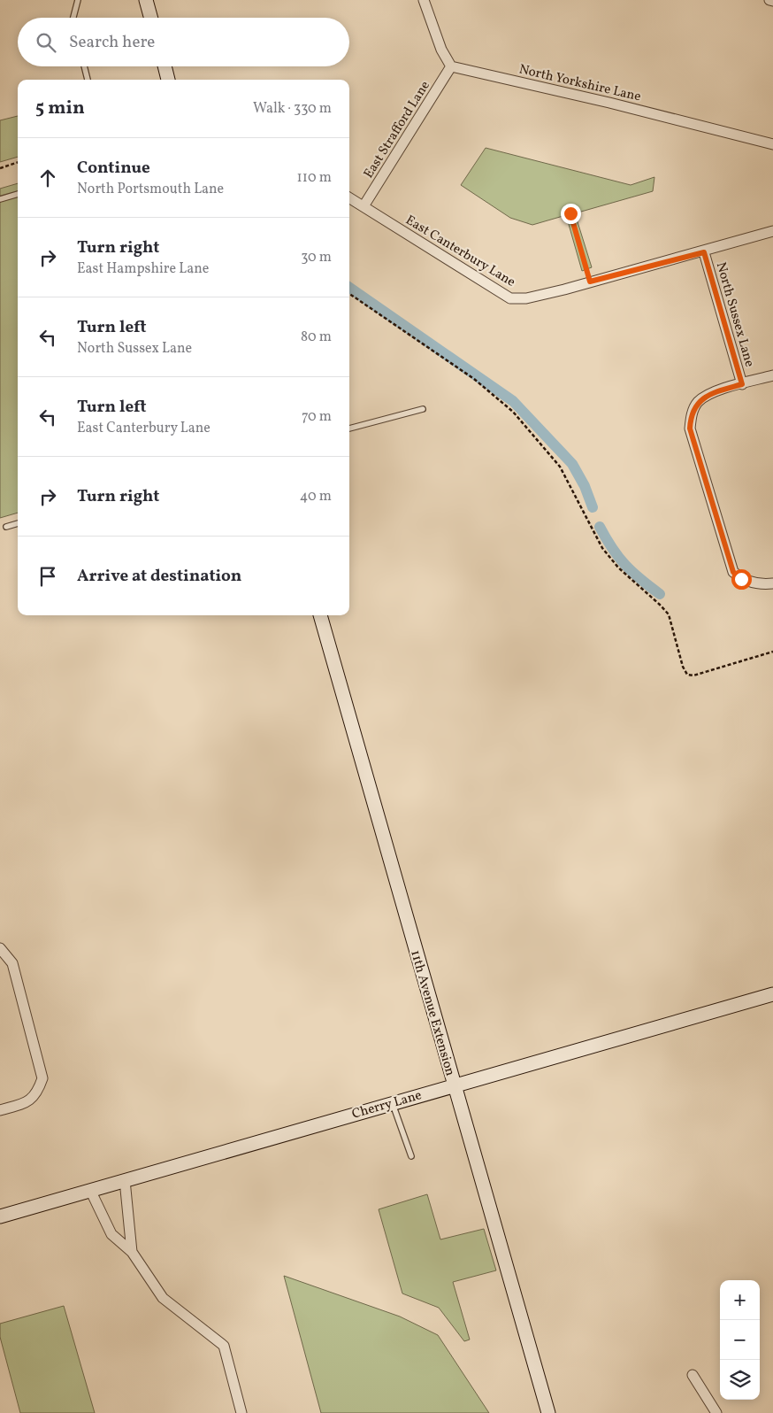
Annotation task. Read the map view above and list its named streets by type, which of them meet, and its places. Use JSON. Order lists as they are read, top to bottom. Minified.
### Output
{"streets":{"street":["North Yorkshire Lane","East Strafford Lane","East Canterbury Lane","North Sussex Lane","11th Avenue Extension","Cherry Lane"]},"crossings":[["North Yorkshire Lane","East Strafford Lane"],["East Strafford Lane","East Canterbury Lane"],["East Canterbury Lane","North Sussex Lane"],["11th Avenue Extension","Cherry Lane"]],"page":{"search":"Search here","heading":["5 min","Walk · 330 m"],"list":[["Continue","North Portsmouth Lane","110 m"],["Turn right","East Hampshire Lane","30 m"],["Turn left","North Sussex Lane","80 m"],["Turn left","East Canterbury Lane","70 m"],["Turn right","40 m"],"Arrive at destination"],"map_buttons":["+","−"]}}
